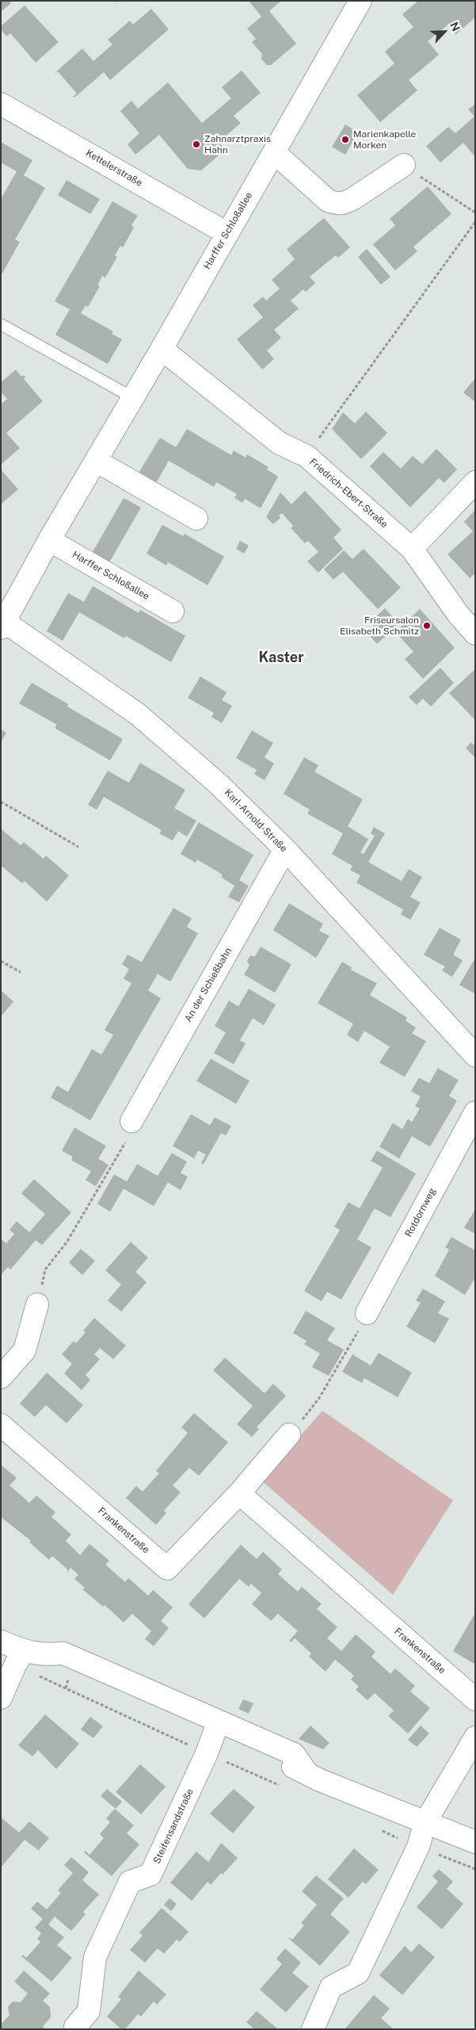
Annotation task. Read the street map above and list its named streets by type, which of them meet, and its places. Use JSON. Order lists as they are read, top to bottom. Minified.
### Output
{"streets":{"street":["Kettelerstraße","Harffer Schloßallee","Friedrich-Ebert-Straße","Karl-Arnold-Straße","An der Schießbahn","Rotdornweg","Frankenstraße","Steifensandstraße"]},"crossings":[["Kettelerstraße","Harffer Schloßallee"],["Harffer Schloßallee","Friedrich-Ebert-Straße"],["Harffer Schloßallee","Karl-Arnold-Straße"],["Karl-Arnold-Straße","An der Schießbahn"]],"districts":["Kaster"],"places":["Marienkapelle Morken","Zahnarztpraxis Hahn","Friseursalon Elisabeth Schmitz"],"north":"top right"}
